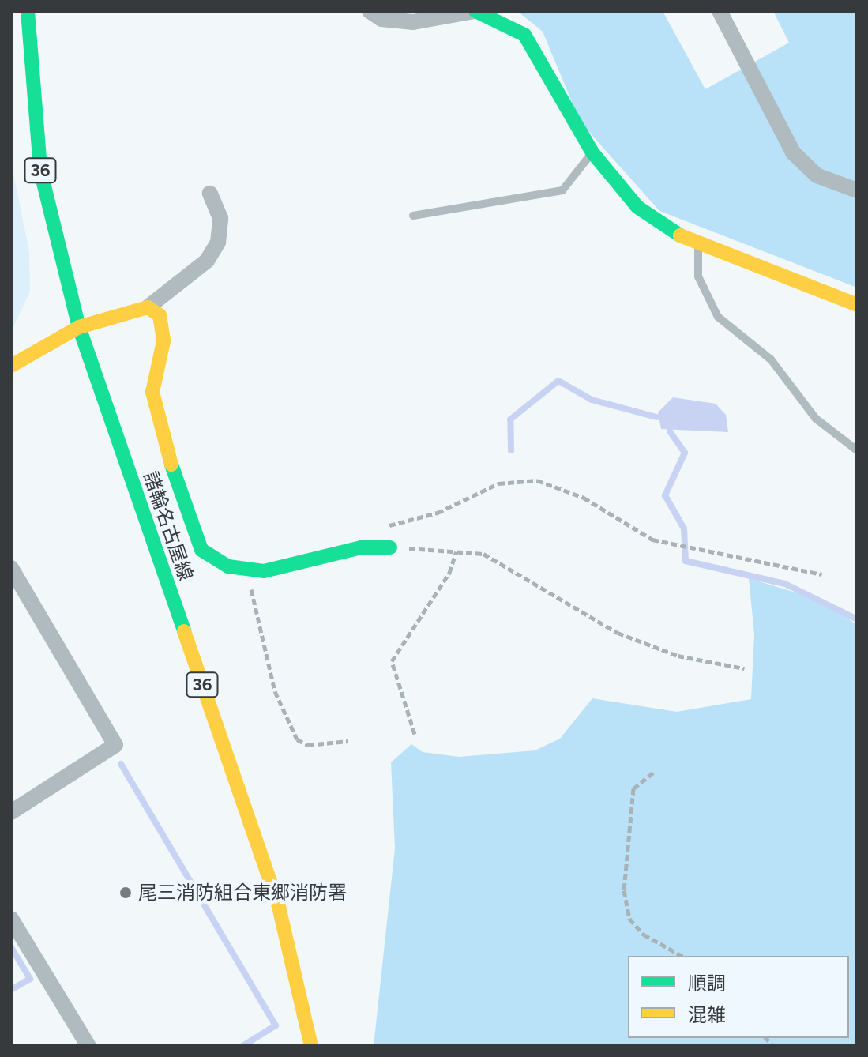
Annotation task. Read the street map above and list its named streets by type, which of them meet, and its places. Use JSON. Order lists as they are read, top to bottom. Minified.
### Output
{"streets":{"street":["36","諸輪名古屋線"]},"places":["尾三消防組合東郷消防署"],"legend":["順調","混雑"]}
